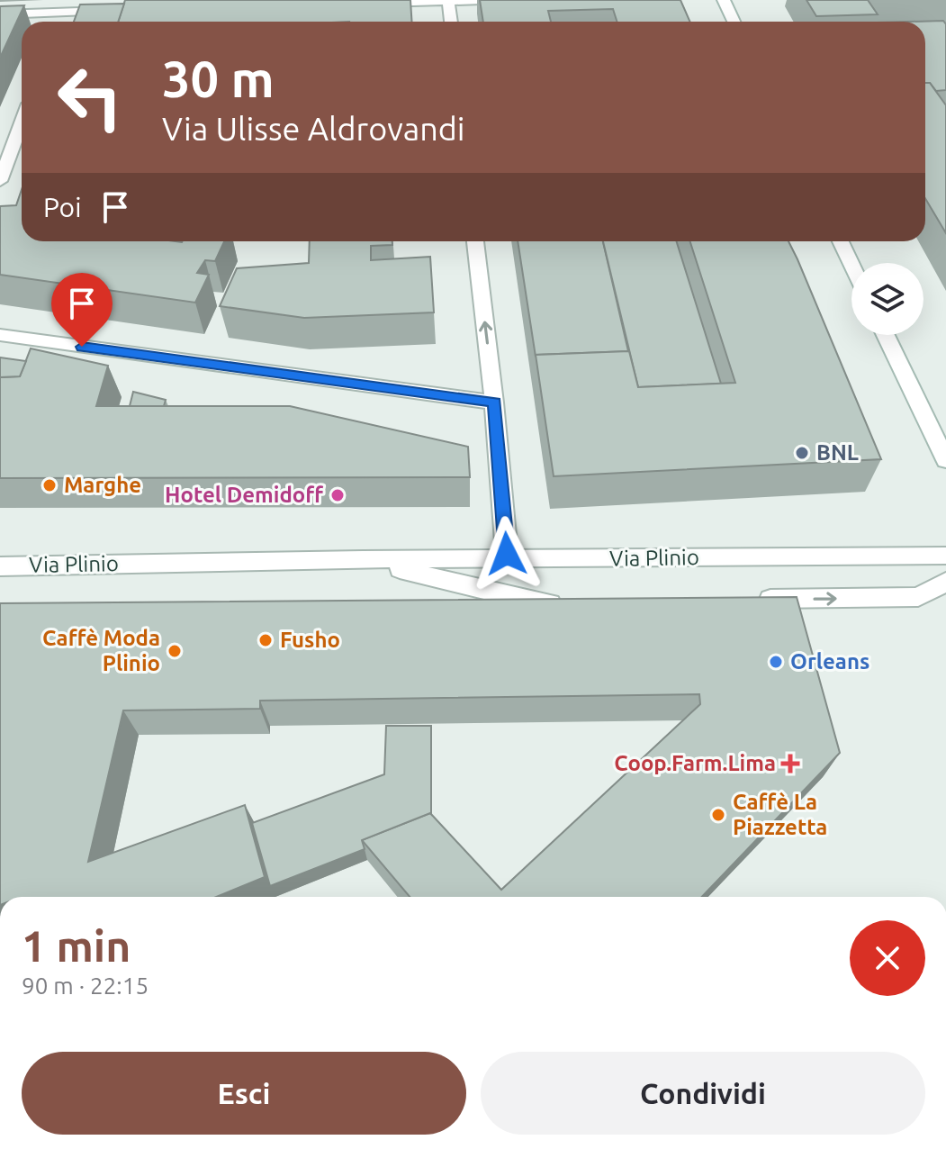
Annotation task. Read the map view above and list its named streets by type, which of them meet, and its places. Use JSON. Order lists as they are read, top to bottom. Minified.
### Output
{"streets":{"street":["Via Plinio"]},"places":{"other":["BNL","Marghe","Hotel Demidoff","Fusho","Caffè Moda Plinio","Orleans","Caffè La Piazzetta"],"health":["Coop.Farm.Lima"]},"page":{"turn":["30 m","Via Ulisse Aldrovandi"],"then":"Poi","heading":["1 min","90 m · 22:15"],"buttons":["Esci","Condividi"]}}
